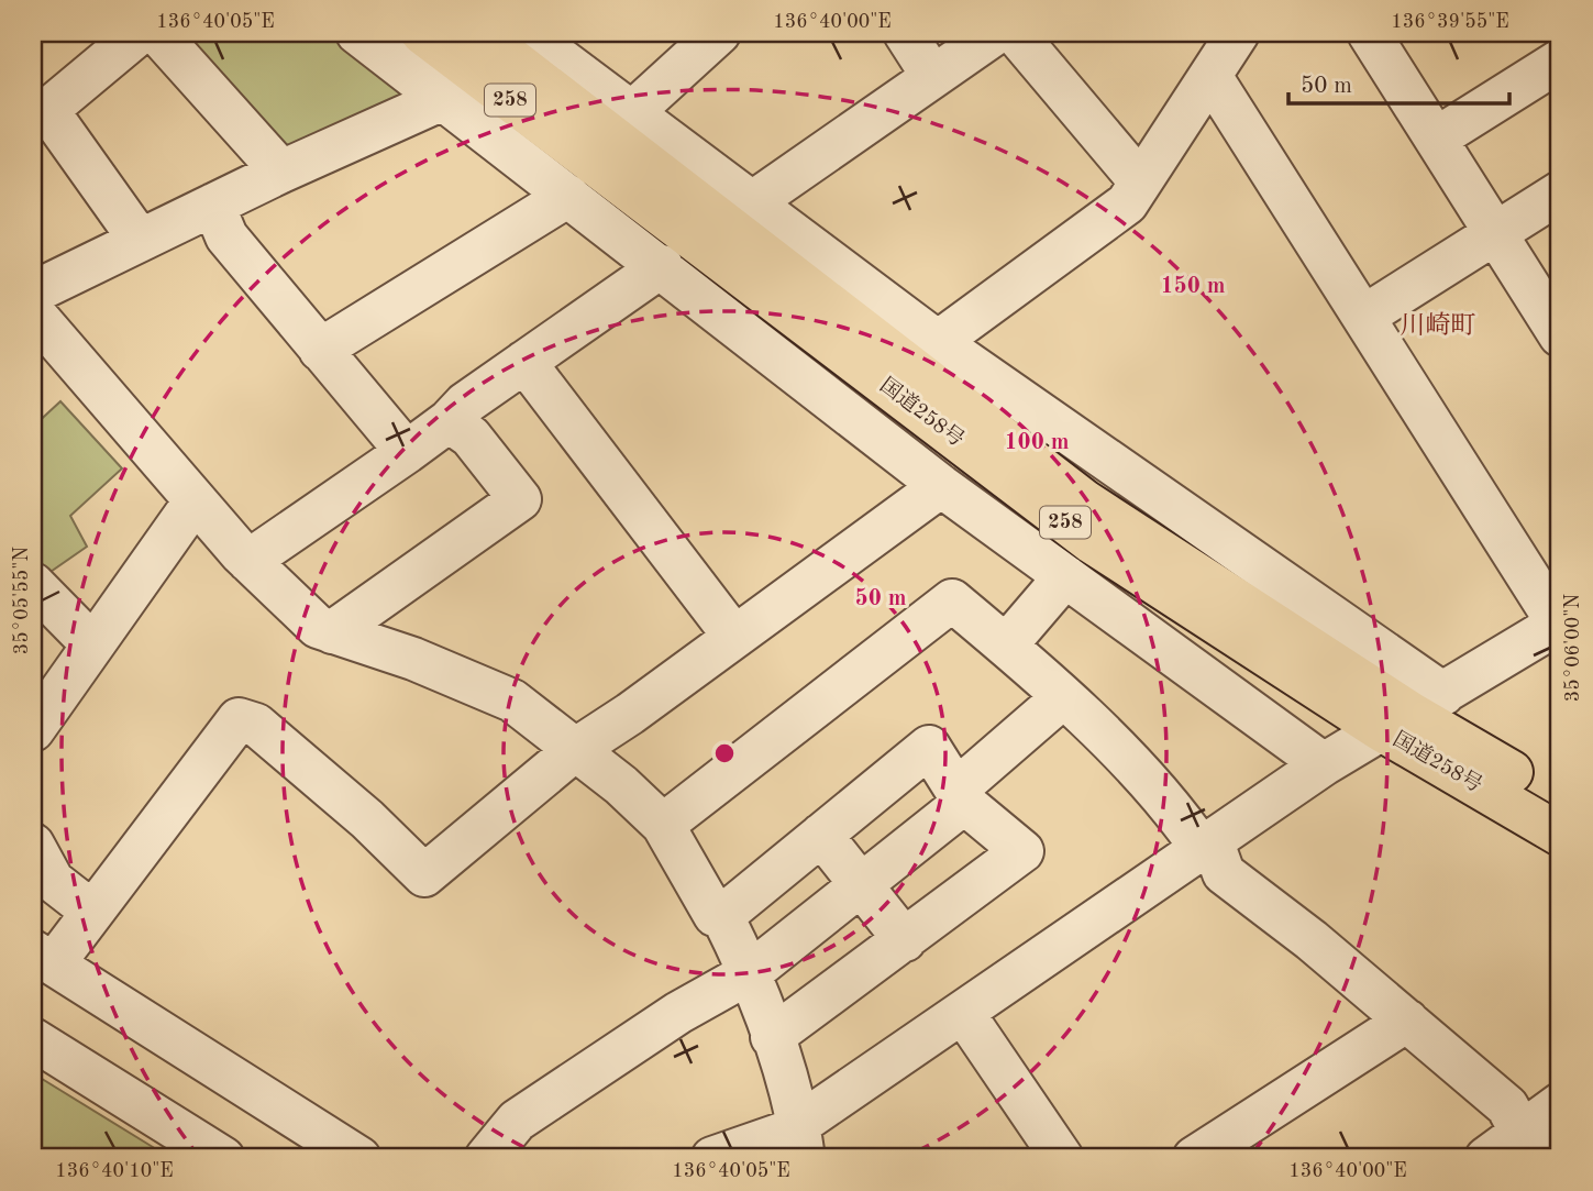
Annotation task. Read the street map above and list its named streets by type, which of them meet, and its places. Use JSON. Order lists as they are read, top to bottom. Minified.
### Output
{"streets":{"highway":["258","国道258号"]},"districts":["川崎町"],"scale_bar":"50 m","coordinates":["136°40'05\"E","136°40'00\"E","136°39'55\"E","35°05'55\"N","35°06'00\"N","136°40'10\"E"],"rings":["150 m","100 m","50 m"]}
